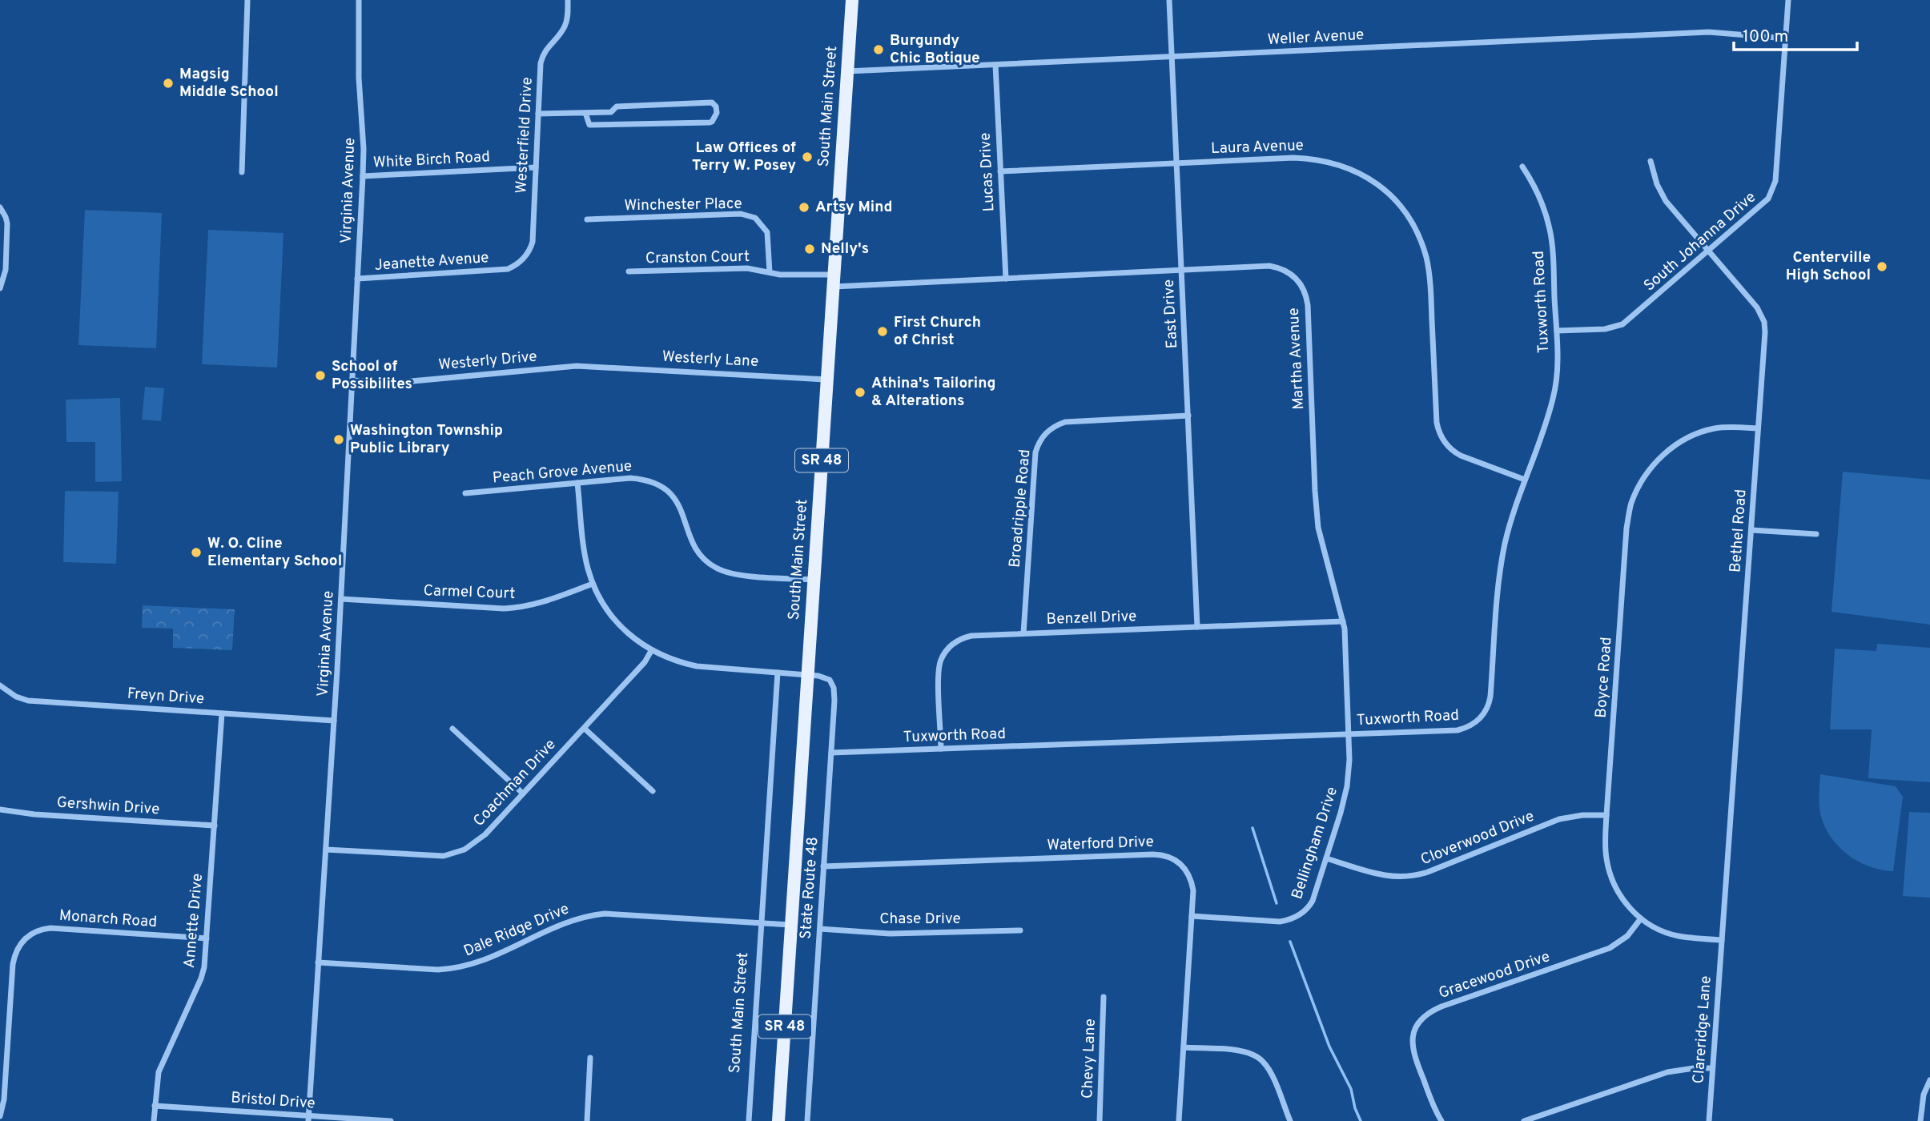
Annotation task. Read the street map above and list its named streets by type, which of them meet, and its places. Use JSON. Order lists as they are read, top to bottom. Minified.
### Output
{"streets":{"main road":["South Main Street","SR 48"],"street":["Weller Avenue","Westerfield Drive","Laura Avenue","White Birch Road","Lucas Drive","Virginia Avenue","Winchester Place","South Johanna Drive","Cranston Court","Jeanette Avenue","Tuxworth Road","East Drive","Martha Avenue","Westerly Lane","Westerly Drive","Peach Grove Avenue","Broadripple Road","Bethel Road","Carmel Court","Benzell Drive","Boyce Road","Freyn Drive","Coachman Drive","Gershwin Drive","Cloverwood Drive","Bellingham Drive","Waterford Drive","State Route 48","Monarch Road","Chase Drive","Annette Drive","Dale Ridge Drive","Gracewood Drive","Clareridge Lane","Chevy Lane","Bristol Drive"]},"crossings":[["Weller Avenue","South Main Street"],["Weller Avenue","Lucas Drive"],["Weller Avenue","South Johanna Drive"],["Weller Avenue","East Drive"],["South Main Street","Cranston Court"],["South Main Street","Martha Avenue"],["South Main Street","Westerly Lane"],["South Main Street","Peach Grove Avenue"],["South Main Street","State Route 48"],["South Main Street","Dale Ridge Drive"],["Westerfield Drive","White Birch Road"],["Westerfield Drive","Jeanette Avenue"],["Laura Avenue","Lucas Drive"],["Laura Avenue","Tuxworth Road"],["Laura Avenue","East Drive"],["White Birch Road","Virginia Avenue"],["Lucas Drive","Martha Avenue"],["Virginia Avenue","Jeanette Avenue"],["Virginia Avenue","Westerly Drive"],["Virginia Avenue","Carmel Court"],["Virginia Avenue","Freyn Drive"],["Virginia Avenue","Coachman Drive"],["Virginia Avenue","Dale Ridge Drive"],["Virginia Avenue","Bristol Drive"],["Winchester Place","Cranston Court"],["South Johanna Drive","Tuxworth Road"],["South Johanna Drive","Bethel Road"],["Cranston Court","Martha Avenue"],["Tuxworth Road","Martha Avenue"],["Tuxworth Road","Benzell Drive"],["Tuxworth Road","Bellingham Drive"],["Tuxworth Road","State Route 48"],["East Drive","Martha Avenue"],["East Drive","Broadripple Road"],["East Drive","Benzell Drive"],["Martha Avenue","Benzell Drive"],["Martha Avenue","Bellingham Drive"],["Westerly Lane","Westerly Drive"],["Broadripple Road","Benzell Drive"],["Bethel Road","Boyce Road"],["Bethel Road","Clareridge Lane"],["Boyce Road","Cloverwood Drive"],["Boyce Road","Gracewood Drive"],["Boyce Road","Clareridge Lane"],["Freyn Drive","Annette Drive"],["Gershwin Drive","Annette Drive"],["Cloverwood Drive","Bellingham Drive"],["Bellingham Drive","Waterford Drive"],["Waterford Drive","State Route 48"],["State Route 48","Chase Drive"],["Monarch Road","Annette Drive"],["Annette Drive","Bristol Drive"]],"places":["Burgundy Chic Botique","Magsig Middle School","Law Offices of Terry W. Posey","Artsy Mind","Nelly's","Centerville High School","First Church of Christ","School of Possibilites","Athina's Tailoring & Alterations","Washington Township Public Library","W. O. Cline Elementary School"],"scale_bar":"100 m"}
